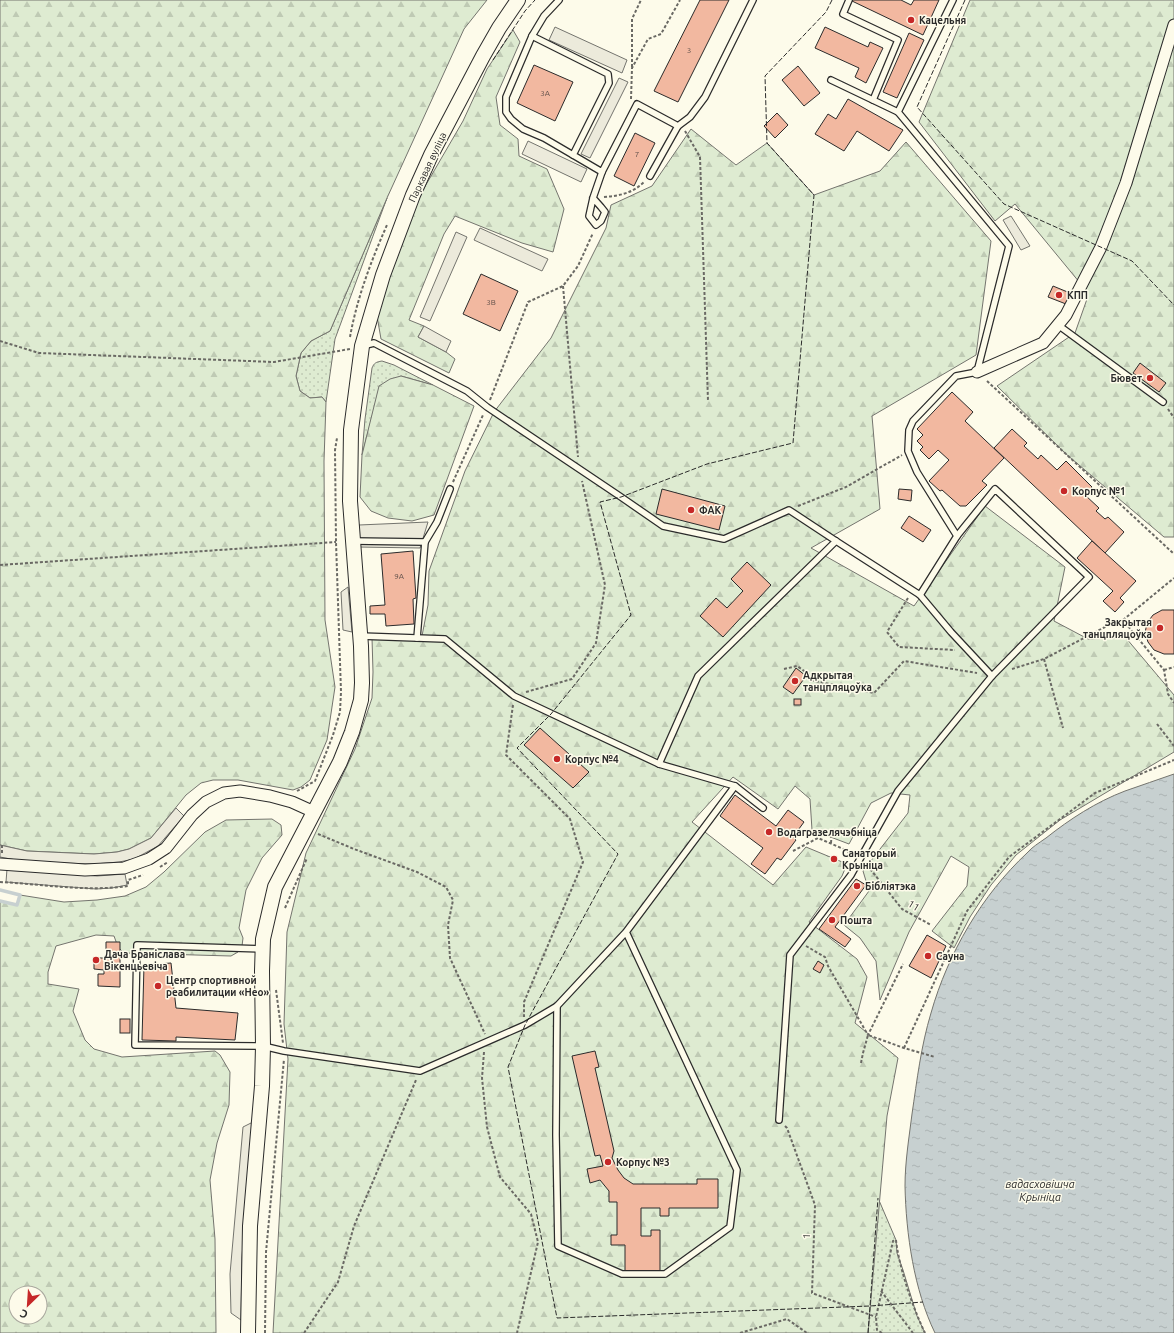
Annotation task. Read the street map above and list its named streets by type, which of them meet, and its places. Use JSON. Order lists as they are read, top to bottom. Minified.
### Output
{"streets":{"street":["Паркавая вуліца"],"path":["11","1"]},"water":["вадасховішча Крыніца"],"places":["Кацельня","КПП","Бювет","Корпус №1","ФАК","Закрытая танцпляцоўка","Адкрытая танцпляцоўка","Корпус №4","Водагразелячэбніца","Санаторый Крыніца","Бібліятэка","Пошта","Сауна","Дача Браніслава Вікенцьевіча","Центр спортивной реабилитации «Нео»","Корпус №3"],"house_numbers":["3","3А","7","3В","9А"],"north":"bottom left"}
